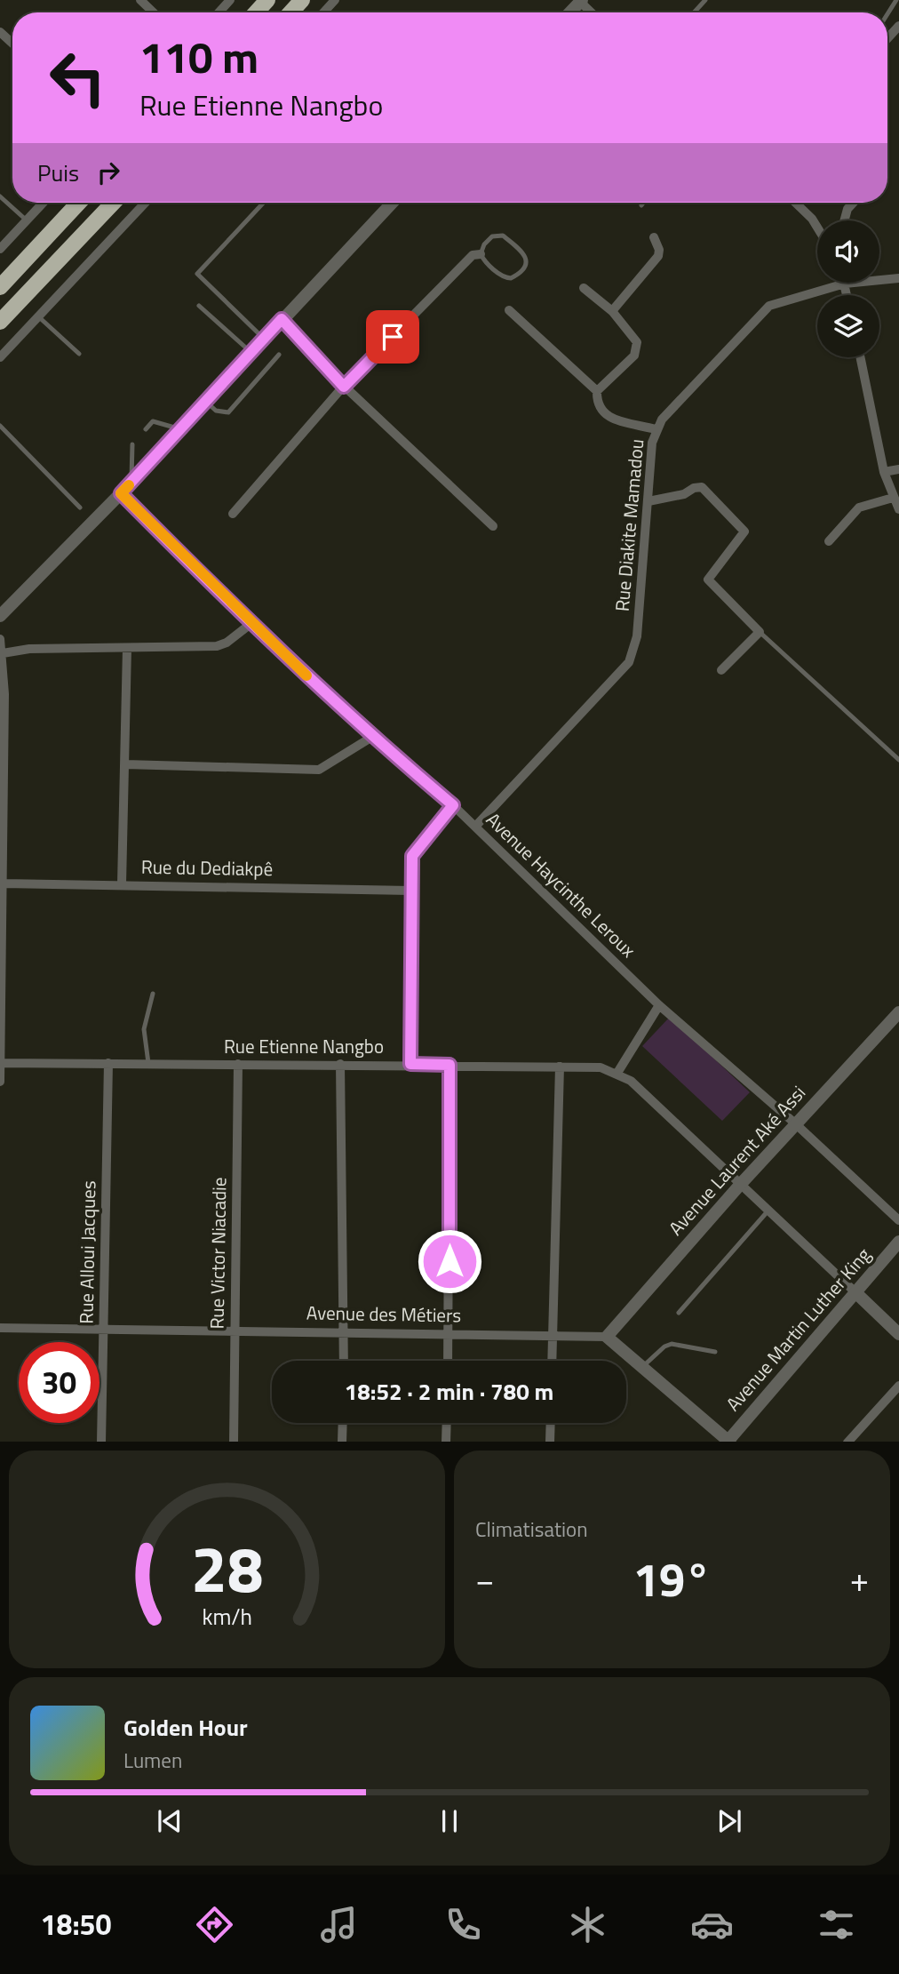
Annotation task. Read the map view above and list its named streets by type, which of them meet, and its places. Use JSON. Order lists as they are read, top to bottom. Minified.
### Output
{"streets":{"street":["Rue Diakite Mamadou","Rue du Dediakpê","Avenue Haycinthe Leroux","Rue Etienne Nangbo","Avenue Laurent Aké Assi","Rue Alloui Jacques","Rue Victor Niacadie","Avenue des Métiers","Avenue Martin Luther King"]},"crossings":[["Rue Diakite Mamadou","Avenue Haycinthe Leroux"],["Avenue Haycinthe Leroux","Avenue Laurent Aké Assi"],["Rue Etienne Nangbo","Avenue Laurent Aké Assi"],["Rue Etienne Nangbo","Rue Alloui Jacques"],["Rue Etienne Nangbo","Rue Victor Niacadie"],["Rue Etienne Nangbo","Avenue Martin Luther King"],["Avenue Laurent Aké Assi","Avenue des Métiers"],["Rue Alloui Jacques","Avenue des Métiers"],["Rue Victor Niacadie","Avenue des Métiers"]],"page":{"turn":["110 m","Rue Etienne Nangbo"],"then":"Puis","limit":"30","trip":"18:52 · 2 min · 780 m","tile":"Climatisation","heat":["−","19°","+"],"song":["Golden Hour","Lumen"],"tabs":"18:50","gauge":["28","km/h"]}}
